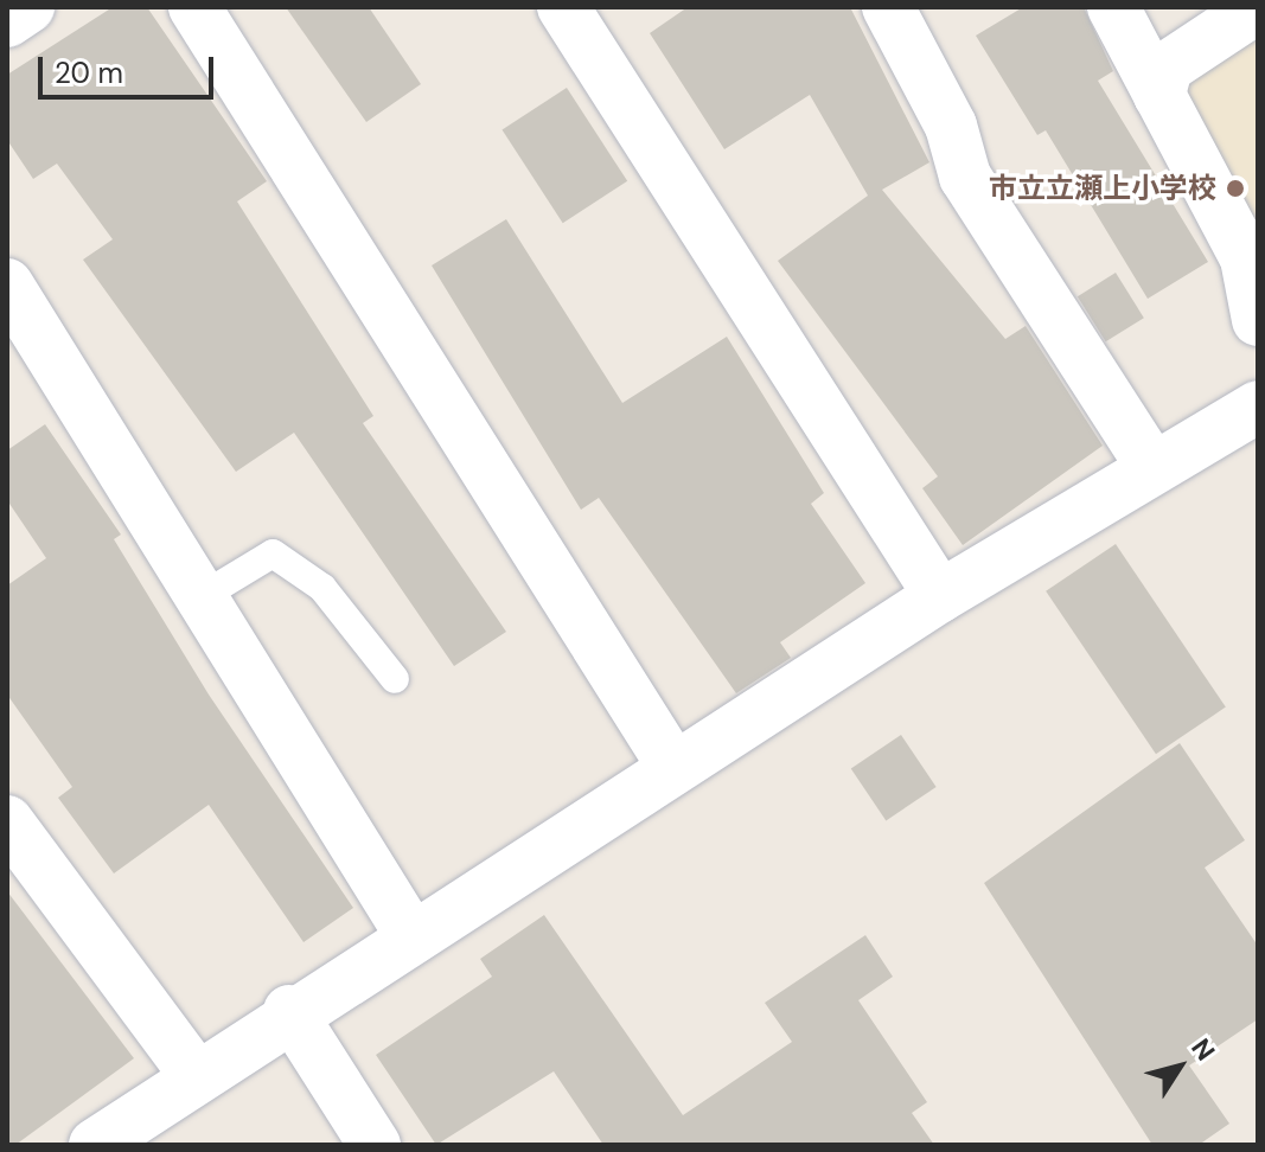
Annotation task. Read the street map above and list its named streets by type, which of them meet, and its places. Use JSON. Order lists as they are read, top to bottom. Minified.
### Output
{"places":["市立立瀬上小学校"],"scale_bar":"20 m","north":"top right"}
